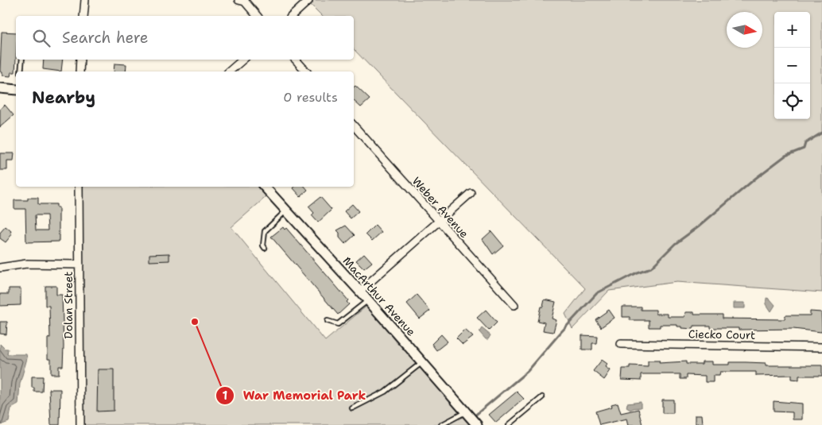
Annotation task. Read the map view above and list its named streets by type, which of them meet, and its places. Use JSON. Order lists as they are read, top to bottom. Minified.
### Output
{"streets":{"street":["Weber Avenue","MacArthur Avenue","Dolan Street","Ciecko Court"]},"places":["War Memorial Park"],"north":"right","page":{"map_buttons":["+","−"],"search":"Search here","heading":["Nearby","0 results"]}}
